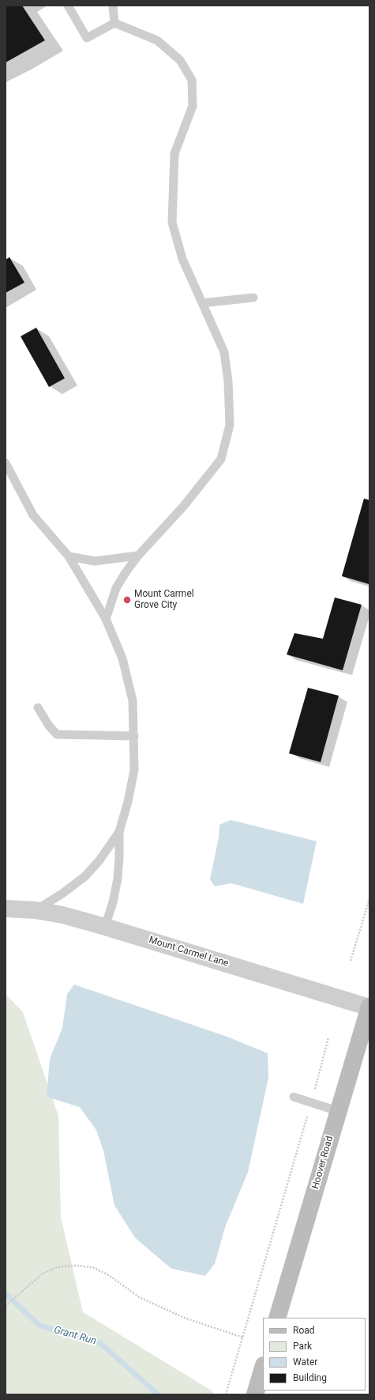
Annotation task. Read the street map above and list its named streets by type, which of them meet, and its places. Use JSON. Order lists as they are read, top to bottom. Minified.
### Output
{"streets":{"main road":["Hoover Road"],"street":["Mount Carmel Lane"]},"crossings":[["Mount Carmel Lane","Hoover Road"]],"water":["Grant Run"],"places":["Mount Carmel Grove City"],"legend":["Road","Park","Water","Building"]}
